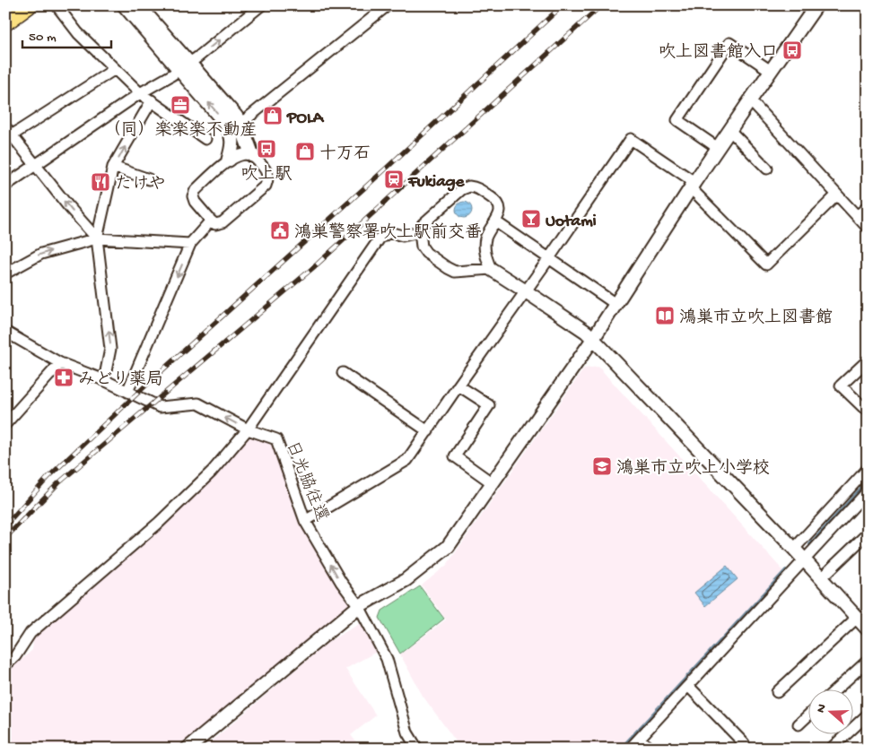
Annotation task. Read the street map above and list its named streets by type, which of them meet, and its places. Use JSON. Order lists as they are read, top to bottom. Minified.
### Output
{"streets":{"street":["日光脇往還"]},"places":{"bus stop":["吹上図書館入口","吹上駅"],"office":["（同）楽楽楽不動産"],"shop":["POLA","十万石"],"station":["Fukiage"],"restaurant":["たけや"],"bar":["Uotami"],"public building":["鴻巣警察署吹上駅前交番"],"library":["鴻巣市立吹上図書館"],"pharmacy":["みどり薬局"],"school or university":["鴻巣市立吹上小学校"]},"scale_bar":"50 m","north":"left"}
